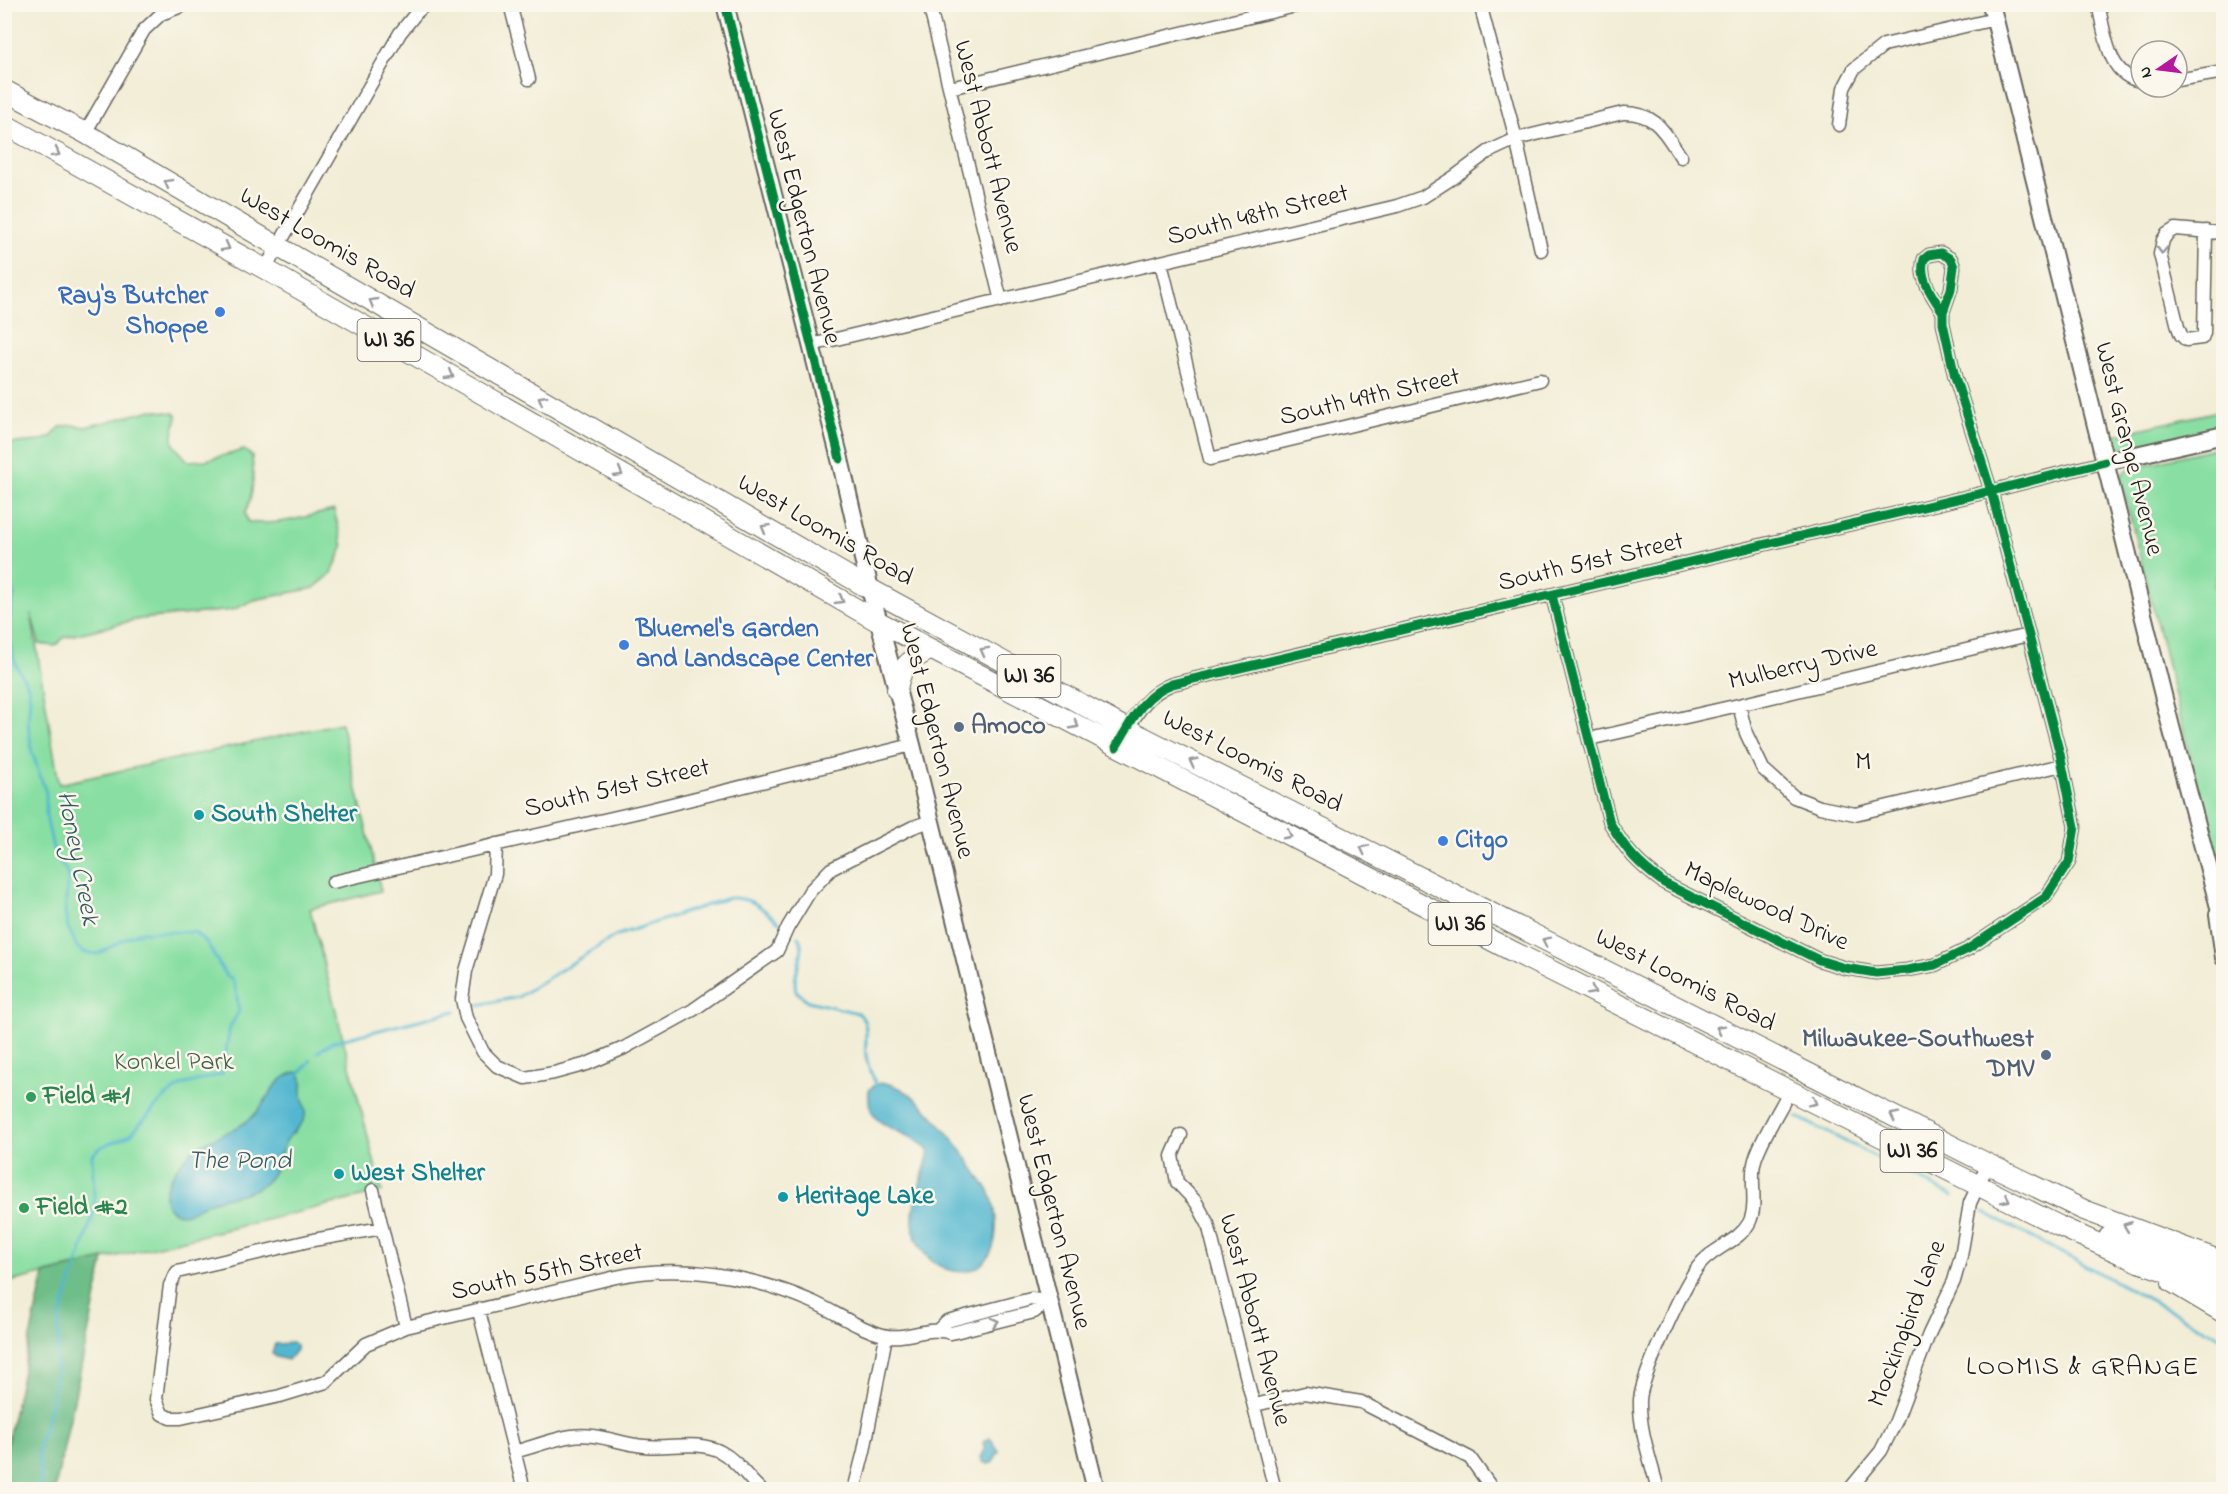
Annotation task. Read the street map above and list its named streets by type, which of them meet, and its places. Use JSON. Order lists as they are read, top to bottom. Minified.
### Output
{"streets":{"main road":["West Loomis Road","WI 36"],"street":["West Abbott Avenue","South 48th Street","West Edgerton Avenue","South 49th Street","West Grange Avenue","South 51st Street","Mulberry Drive","Maplewood Drive","South 55th Street","Mockingbird Lane"]},"crossings":[["West Abbott Avenue","South 48th Street"],["South 48th Street","West Edgerton Avenue"],["South 48th Street","South 49th Street"],["West Edgerton Avenue","West Loomis Road"],["West Edgerton Avenue","South 51st Street"],["West Edgerton Avenue","South 55th Street"],["West Loomis Road","South 51st Street"],["West Loomis Road","Mockingbird Lane"],["West Grange Avenue","South 51st Street"],["South 51st Street","Maplewood Drive"],["Mulberry Drive","Maplewood Drive"]],"districts":["M","LOOMIS & GRANGE"],"water":["Honey Creek","The Pond"],"parks":["Konkel Park"],"places":["Ray's Butcher Shoppe","Bluemel's Garden and Landscape Center","Amoco","South Shelter","Citgo","Milwaukee-Southwest DMV","Field #1","West Shelter","Heritage Lake","Field #2"],"north":"left"}
